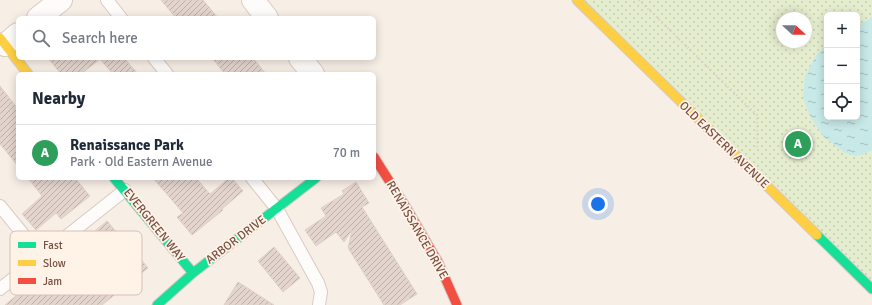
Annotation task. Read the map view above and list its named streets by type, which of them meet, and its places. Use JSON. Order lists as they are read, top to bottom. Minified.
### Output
{"streets":{"street":["OLD EASTERN AVENUE","EVERGREEN WAY","RENAISSANCE DRIVE","ARBOR DRIVE"]},"crossings":[["EVERGREEN WAY","ARBOR DRIVE"]],"legend":["Fast","Slow","Jam"],"north":"right","page":{"map_buttons":["+","−"],"search":"Search here","heading":"Nearby","list":[{"mark":"A","name":"Renaissance Park","note":"Park · Old Eastern Avenue","value":"70 m"}],"pins":"A"}}
